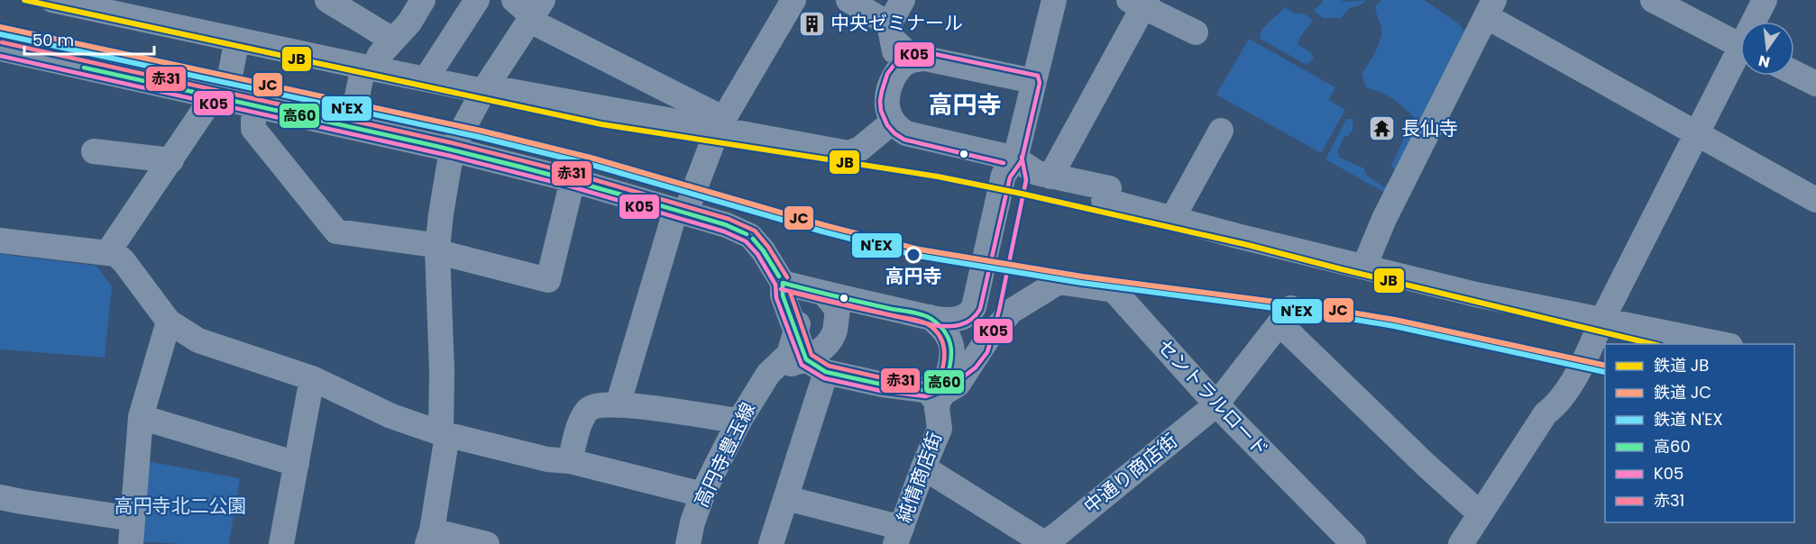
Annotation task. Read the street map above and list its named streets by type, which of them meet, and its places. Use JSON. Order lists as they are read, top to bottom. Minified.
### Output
{"streets":{"street":["セントラルロード","高円寺豊玉線","中通り商店街","純情商店街"]},"crossings":[["セントラルロード","中通り商店街"]],"districts":["高円寺"],"parks":["高円寺北二公園"],"places":{"building":["中央ゼミナール"],"temple":["長仙寺"],"other":["高円寺"]},"lines":["rail line JB","rail line JC","rail line N'EX","transit line 赤31","transit line K05","transit line 高60"],"legend":["鉄道 JB","鉄道 JC","鉄道 N'EX","高60","K05","赤31"],"scale_bar":"50 m","north":"bottom"}
